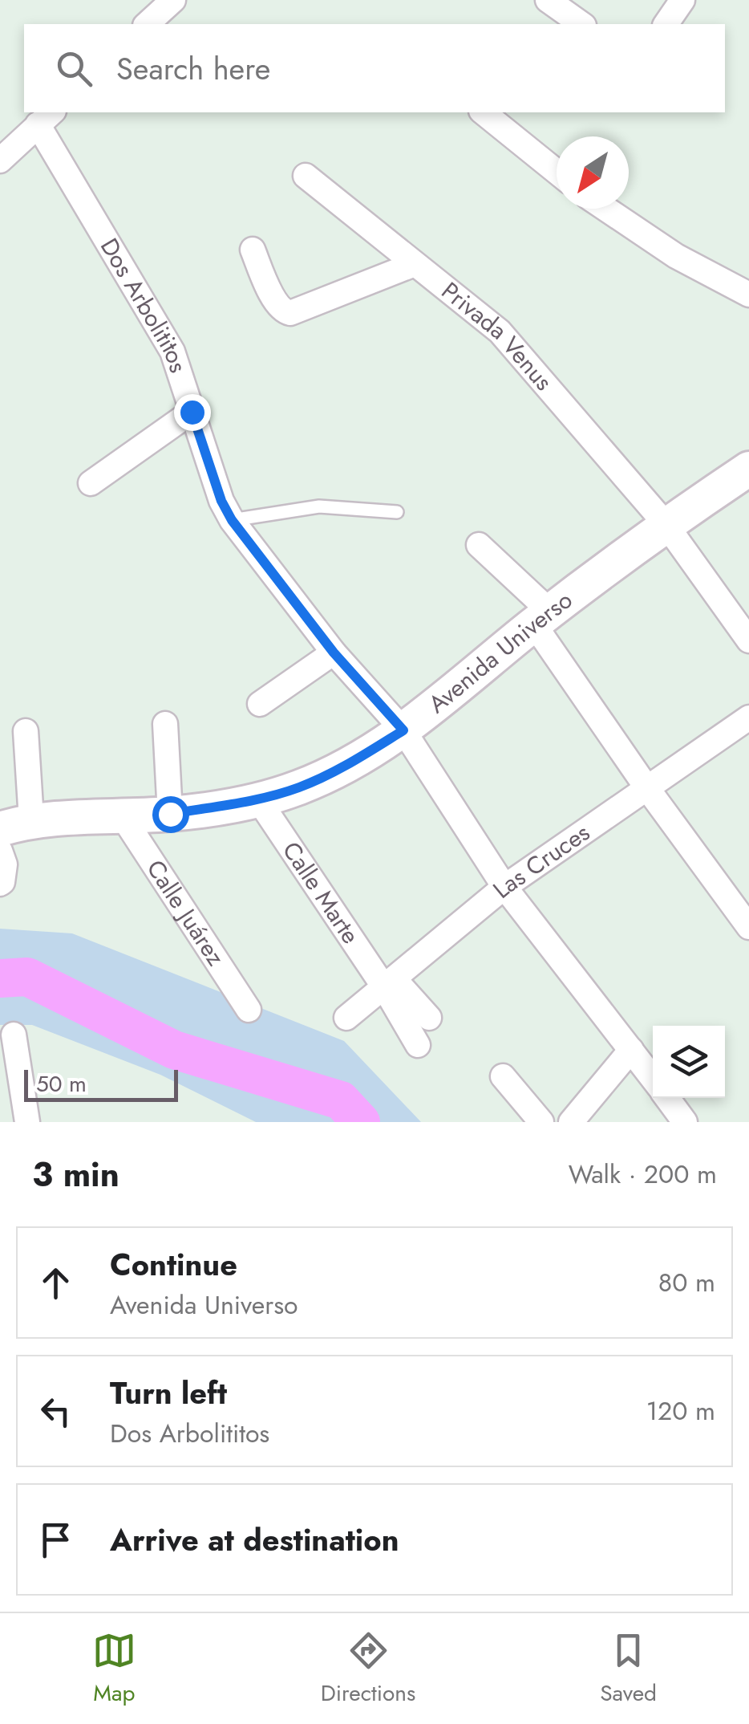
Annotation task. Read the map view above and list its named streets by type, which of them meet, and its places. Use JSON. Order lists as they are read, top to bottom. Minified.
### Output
{"streets":{"street":["Dos Arbolititos","Privada Venus","Avenida Universo","Las Cruces","Calle Marte","Calle Juárez"]},"crossings":[["Dos Arbolititos","Avenida Universo"],["Dos Arbolititos","Las Cruces"],["Privada Venus","Avenida Universo"],["Avenida Universo","Calle Marte"],["Avenida Universo","Calle Juárez"],["Las Cruces","Calle Marte"]],"scale_bar":"50 m","north":"bottom left","page":{"search":"Search here","scale":"50 m","heading":["3 min","Walk · 200 m"],"list":[["Continue","Avenida Universo","80 m"],["Turn left","Dos Arbolititos","120 m"],"Arrive at destination"],"nav":["Map","Directions","Saved"]}}
